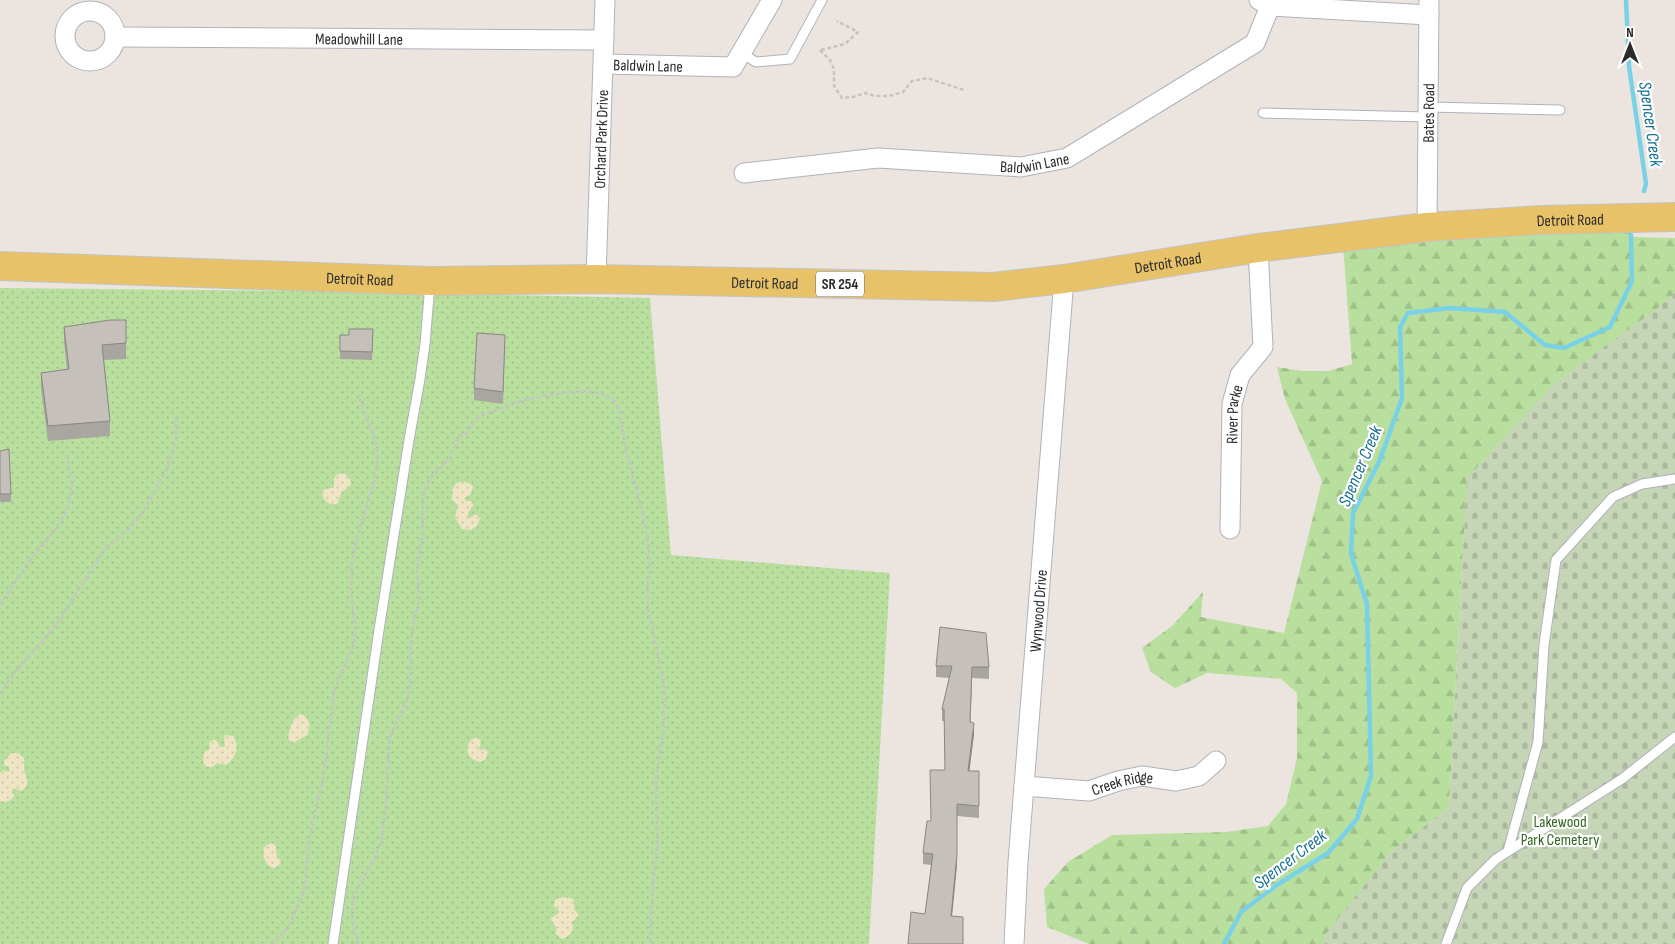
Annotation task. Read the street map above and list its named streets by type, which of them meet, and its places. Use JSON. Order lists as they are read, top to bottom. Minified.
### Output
{"streets":{"main road":["Detroit Road","SR 254"],"street":["Meadowhill Lane","Baldwin Lane","Bates Road","Orchard Park Drive","River Parke","Wynwood Drive","Creek Ridge"]},"crossings":[["Meadowhill Lane","Orchard Park Drive"],["Baldwin Lane","Bates Road"],["Baldwin Lane","Orchard Park Drive"],["Bates Road","Detroit Road"],["Orchard Park Drive","Detroit Road"],["Detroit Road","River Parke"],["Detroit Road","Wynwood Drive"],["Wynwood Drive","Creek Ridge"]],"water":["Spencer Creek"],"parks":["Lakewood Park Cemetery"],"north":"top"}
